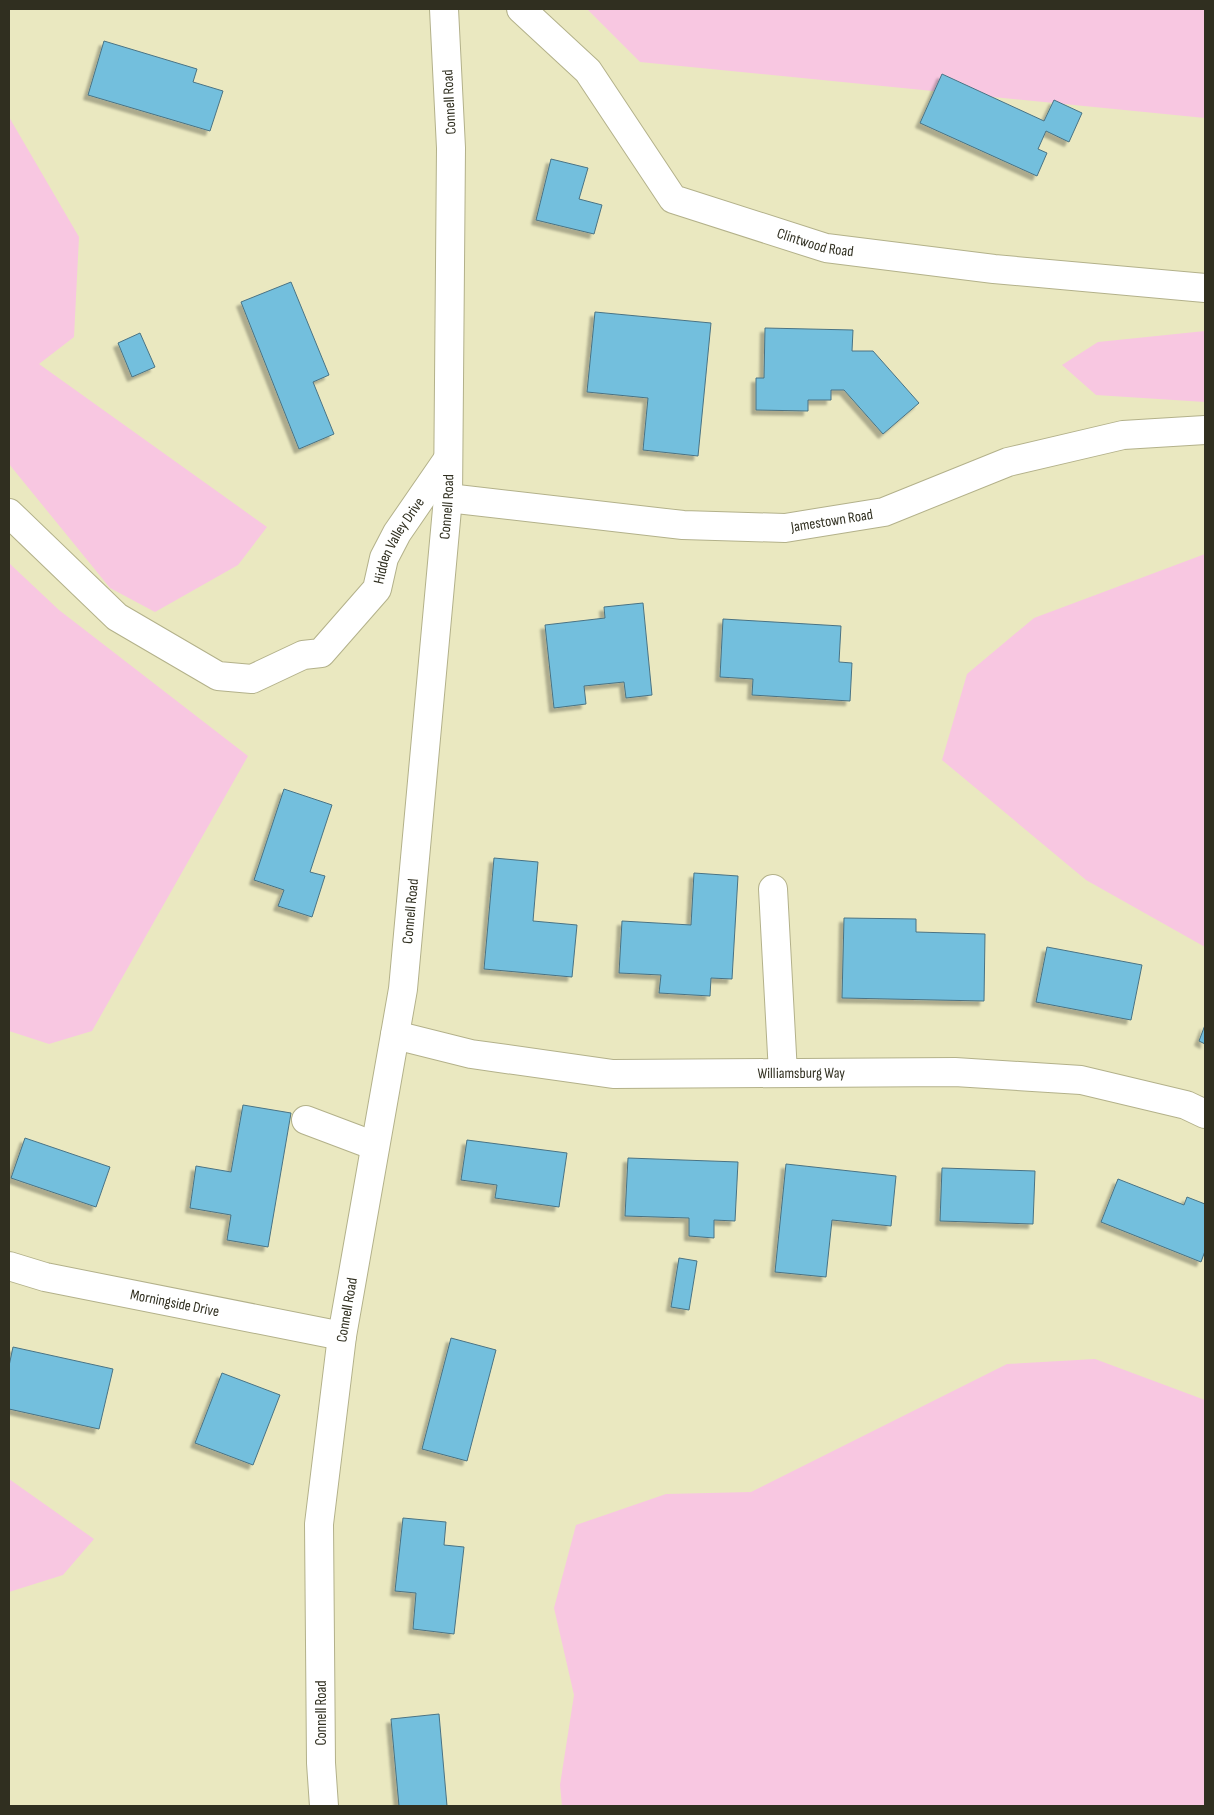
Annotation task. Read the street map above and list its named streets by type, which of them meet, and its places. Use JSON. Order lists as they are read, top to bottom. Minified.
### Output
{"streets":{"street":["Connell Road","Clintwood Road","Jamestown Road","Hidden Valley Drive","Williamsburg Way","Morningside Drive"]},"crossings":[["Connell Road","Jamestown Road"],["Connell Road","Hidden Valley Drive"],["Connell Road","Williamsburg Way"],["Connell Road","Morningside Drive"]]}
